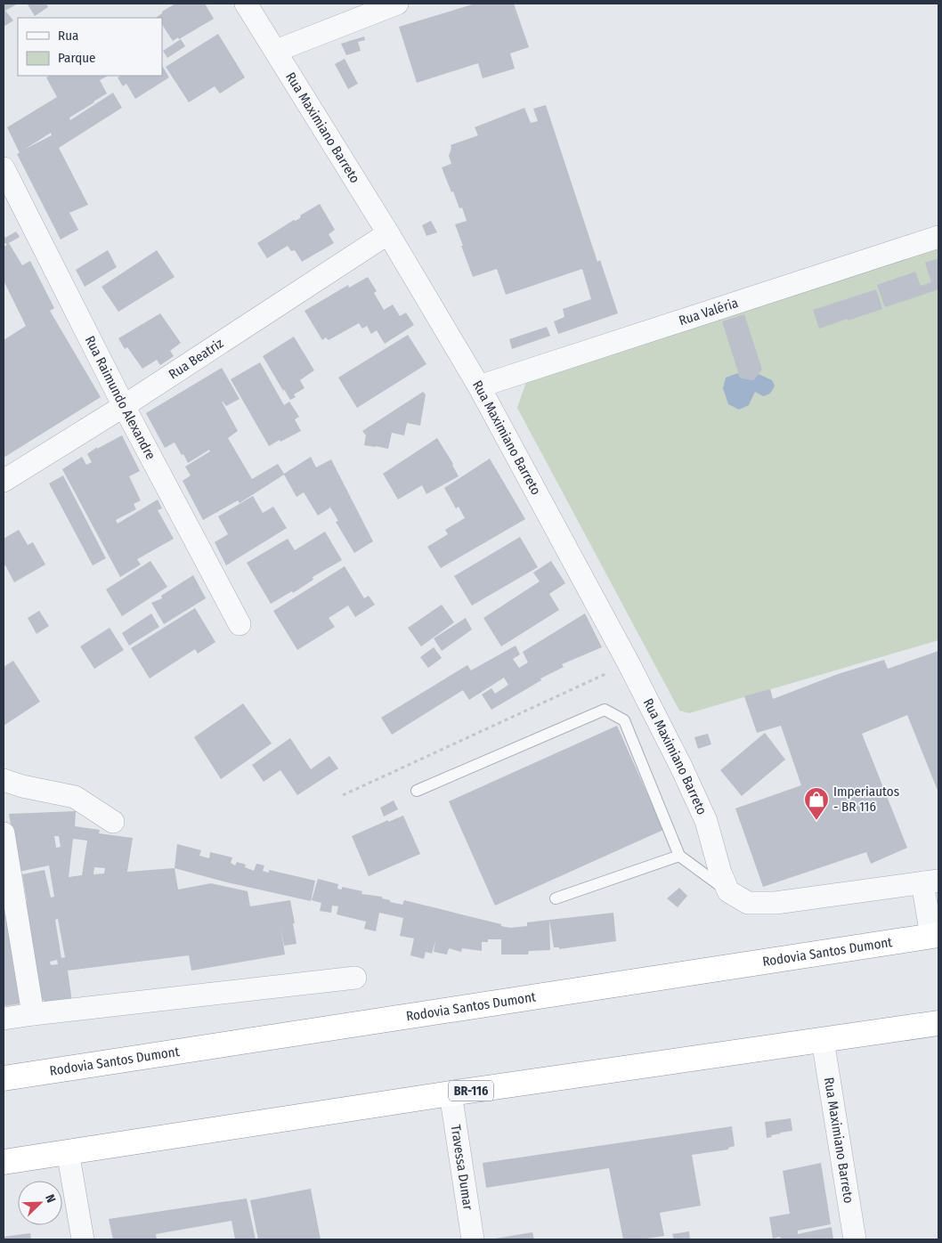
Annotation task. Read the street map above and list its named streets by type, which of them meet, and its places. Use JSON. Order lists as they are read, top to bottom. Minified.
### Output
{"streets":{"highway":["Rodovia Santos Dumont","BR-116"],"street":["Rua Maximiano Barreto","Rua Valéria","Rua Beatriz","Rua Raimundo Alexandre","Travessa Dumar"]},"crossings":[["Rua Maximiano Barreto","Rua Valéria"],["Rua Maximiano Barreto","Rua Beatriz"],["Rua Maximiano Barreto","BR-116"],["Rua Beatriz","Rua Raimundo Alexandre"],["BR-116","Travessa Dumar"]],"places":{"shop":["Imperiautos - BR 116"]},"legend":["Rua","Parque"],"north":"top right"}
